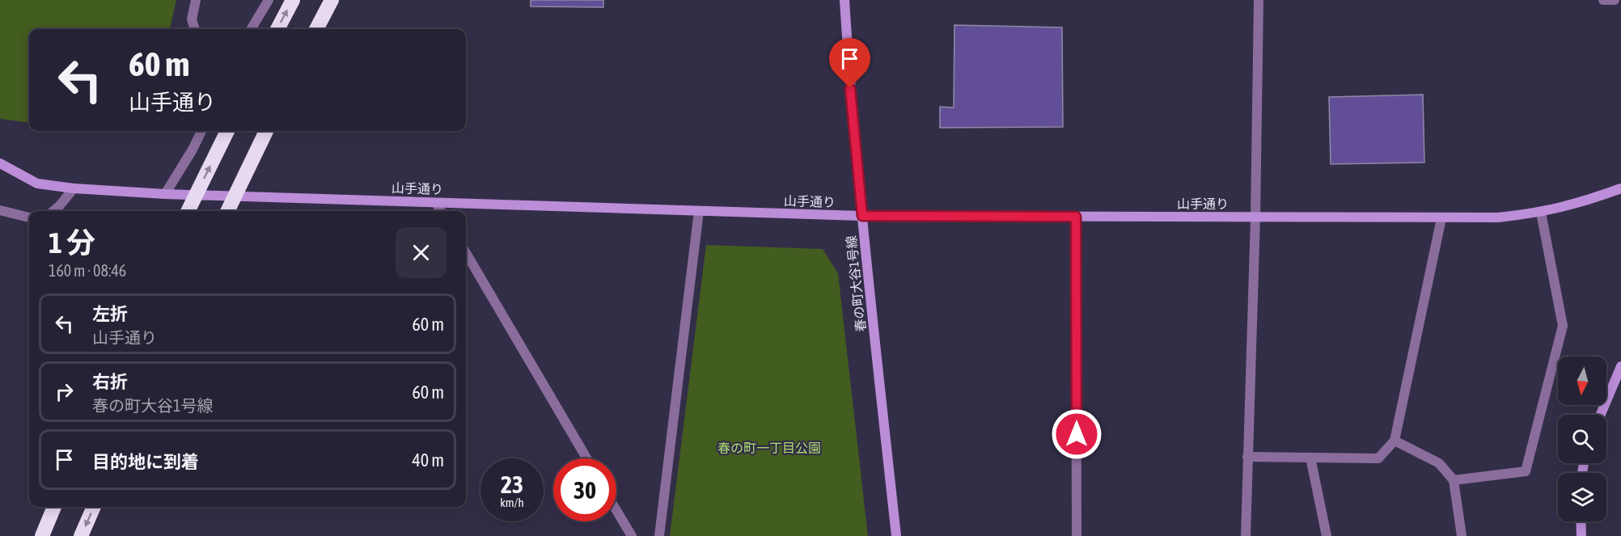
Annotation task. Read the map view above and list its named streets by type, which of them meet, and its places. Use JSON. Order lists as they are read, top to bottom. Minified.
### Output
{"streets":{"street":["山手通り","春の町大谷1号線"]},"crossings":[["山手通り","春の町大谷1号線"]],"parks":["春の町一丁目公園"],"north":"bottom","page":{"turn":["60 m","山手通り"],"heading":["1 分","160 m · 08:46"],"list":[{"name":"左折","note":"山手通り","value":"60 m"},{"name":"右折","note":"春の町大谷1号線","value":"60 m"},{"name":"目的地に到着","value":"40 m"}],"speed":"23 km/h","limit":"30"}}
